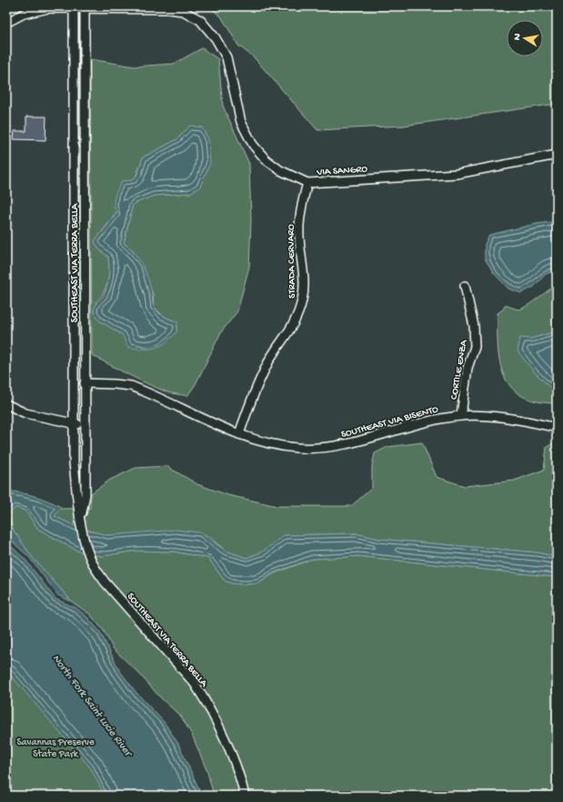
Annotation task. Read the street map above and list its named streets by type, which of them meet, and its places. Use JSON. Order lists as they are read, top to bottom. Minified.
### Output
{"streets":{"street":["VIA SANGRO","STRADA CERVARO","SOUTHEAST VIA TERRA BELLA","CORTILE ENZA","SOUTHEAST VIA BISENTO"]},"crossings":[["VIA SANGRO","STRADA CERVARO"],["VIA SANGRO","SOUTHEAST VIA TERRA BELLA"],["STRADA CERVARO","SOUTHEAST VIA BISENTO"],["SOUTHEAST VIA TERRA BELLA","SOUTHEAST VIA BISENTO"],["CORTILE ENZA","SOUTHEAST VIA BISENTO"]],"water":["North Fork Saint Lucie River"],"parks":["Savannas Preserve State Park"],"north":"left"}
